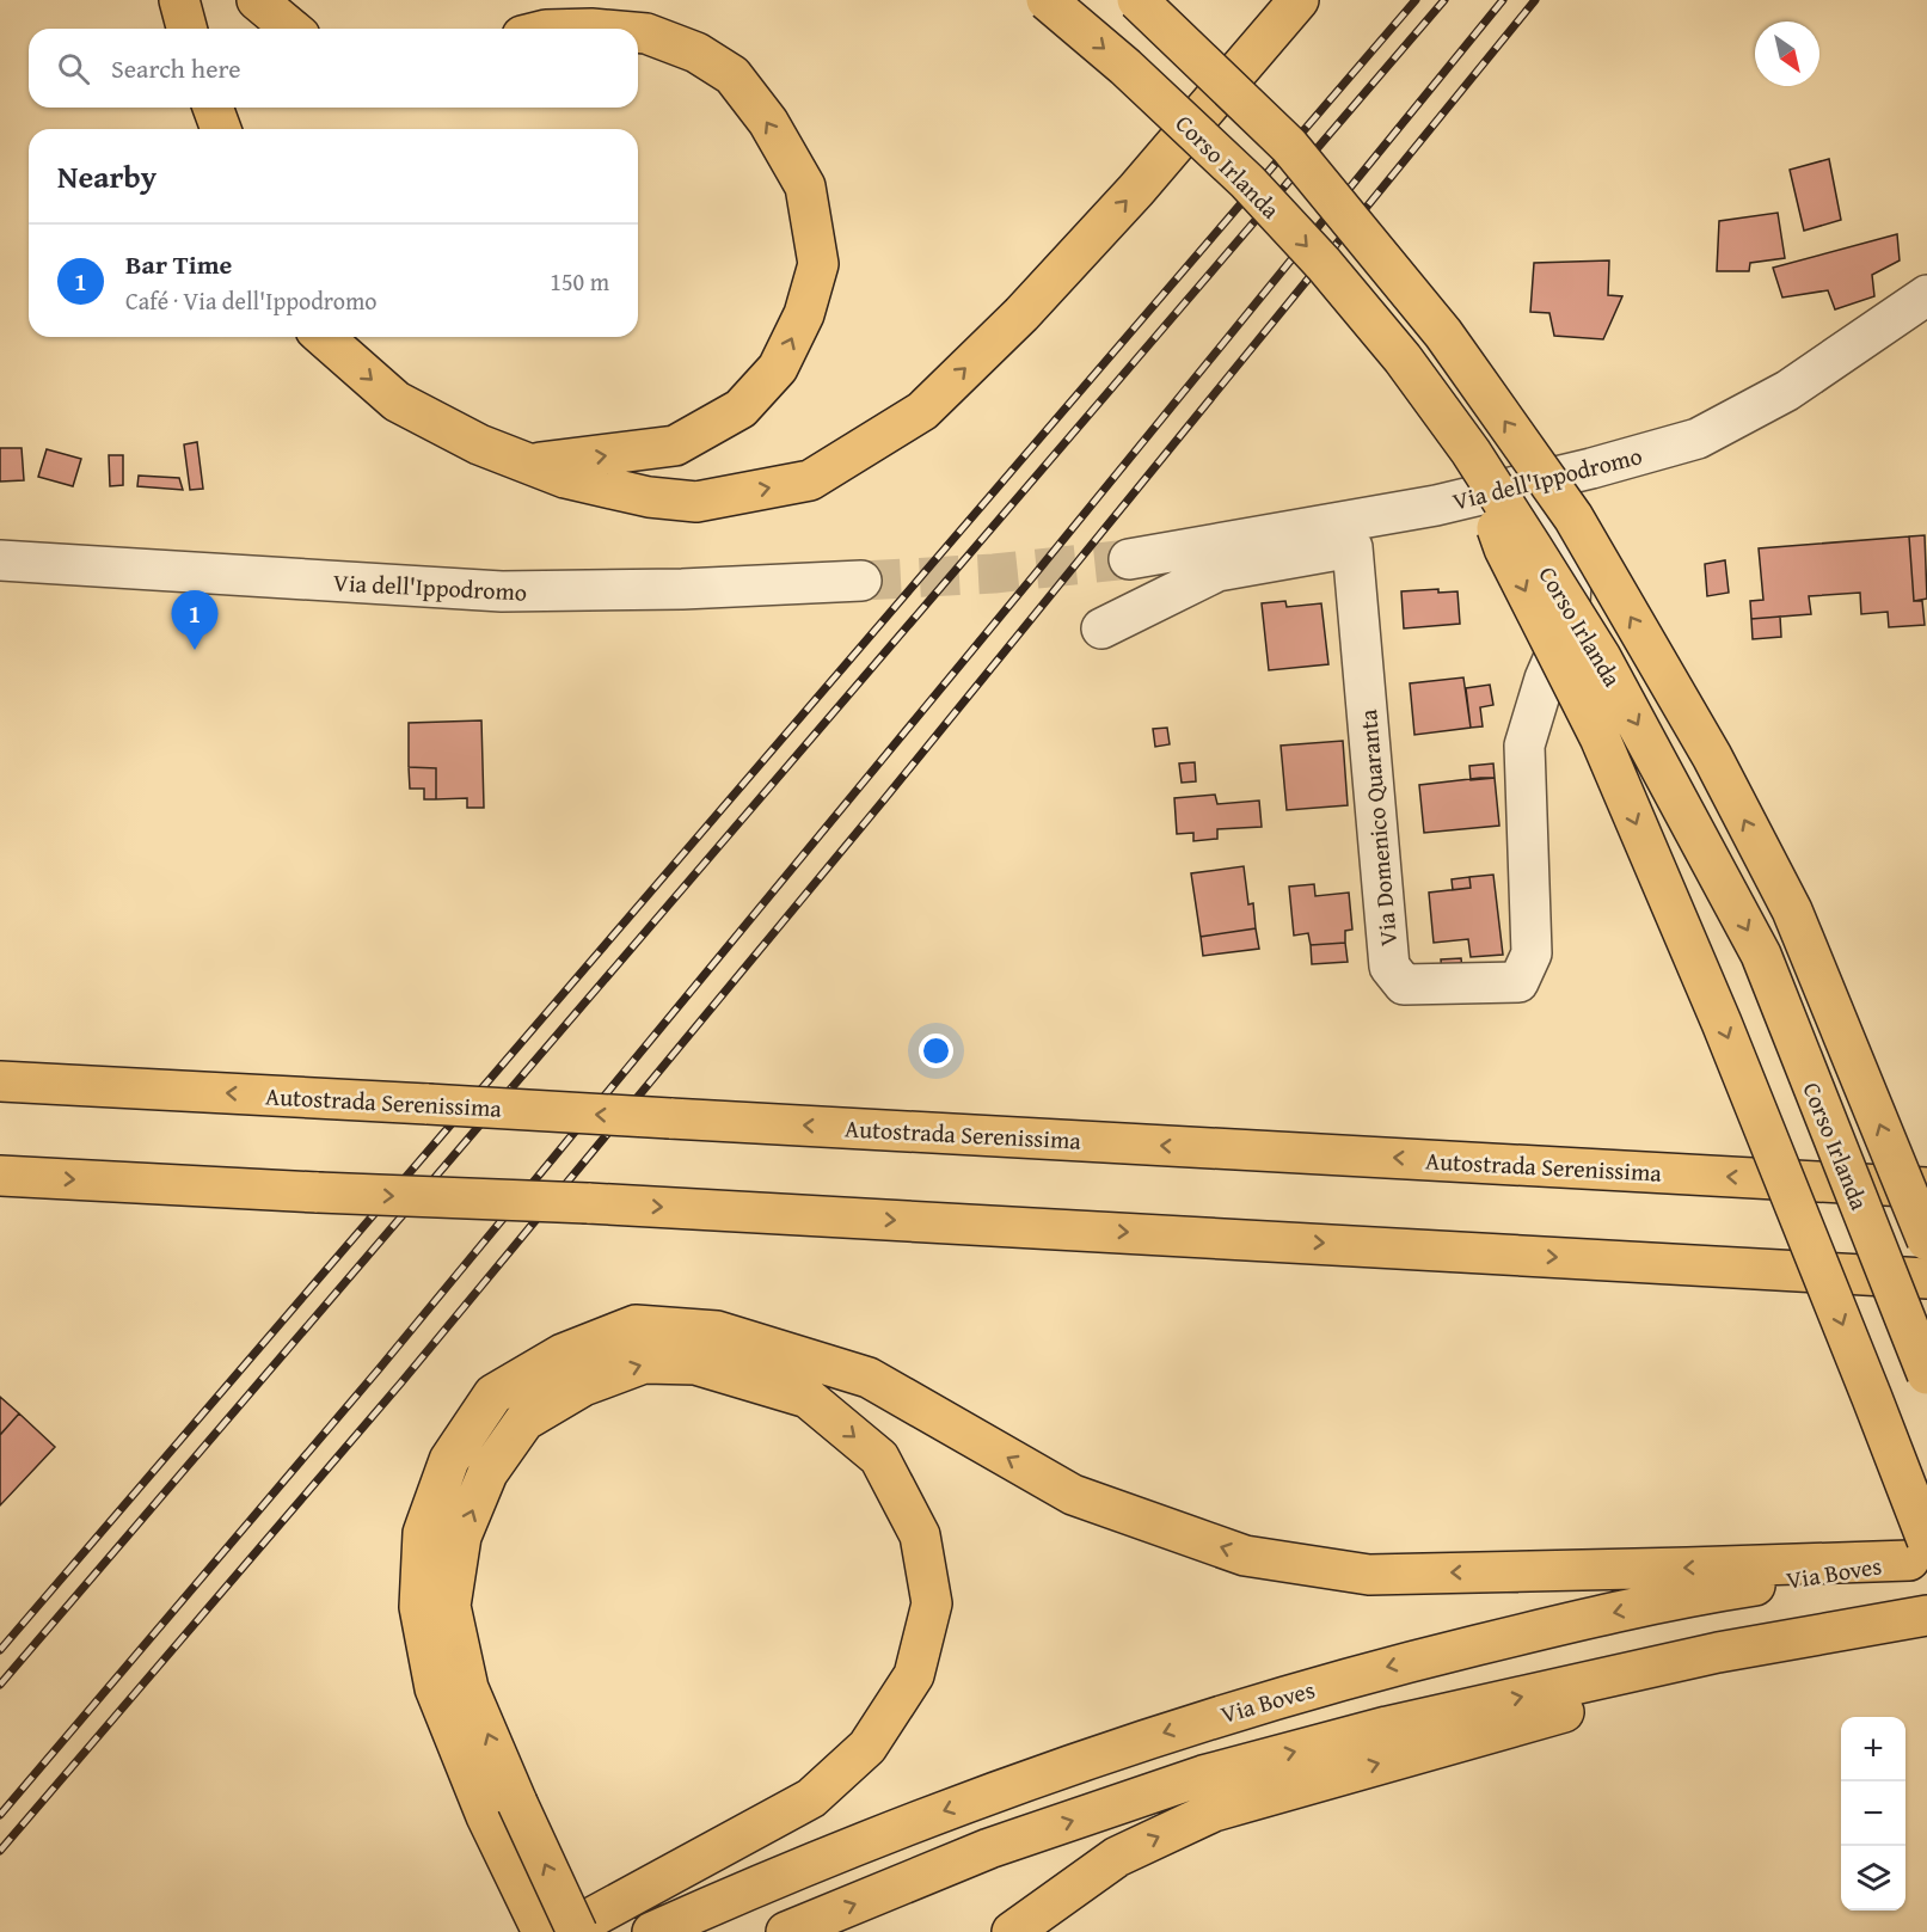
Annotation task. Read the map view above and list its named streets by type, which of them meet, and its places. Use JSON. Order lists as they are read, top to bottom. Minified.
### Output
{"streets":{"highway":["Corso Irlanda","Autostrada Serenissima","Via Boves"],"street":["Via dell'Ippodromo","Via Domenico Quaranta"]},"crossings":[["Via dell'Ippodromo","Via Domenico Quaranta"]],"north":"bottom right","page":{"search":"Search here","heading":"Nearby","list":[{"mark":"1","name":"Bar Time","note":"Café · Via dell'Ippodromo","value":"150 m"}],"pins":"1","map_buttons":["+","−"]}}
